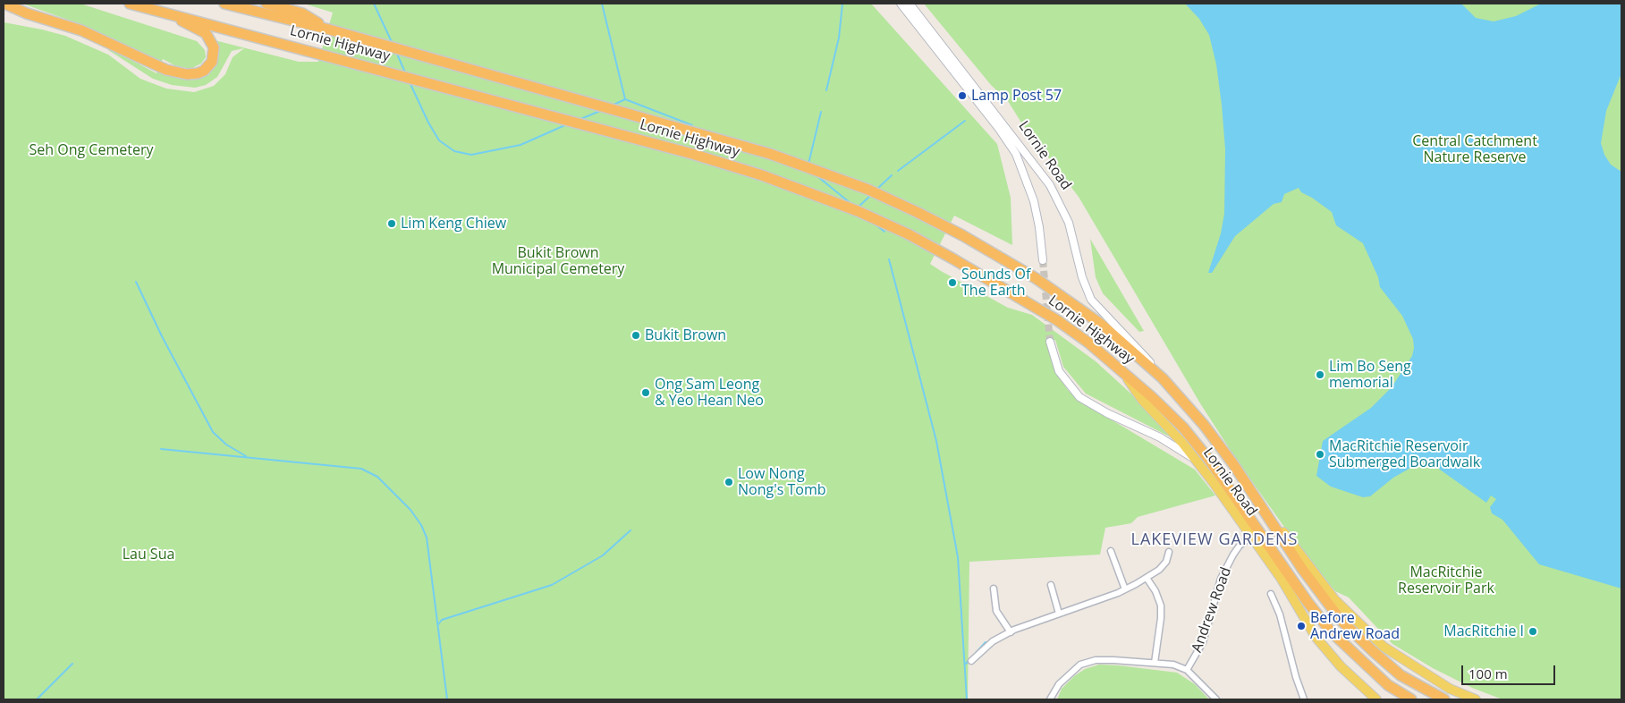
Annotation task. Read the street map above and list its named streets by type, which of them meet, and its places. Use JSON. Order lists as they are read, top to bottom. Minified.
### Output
{"streets":{"highway":["Lornie Highway","Lornie Road"],"street":["Andrew Road"]},"crossings":[["Lornie Highway","Lornie Road"],["Lornie Road","Andrew Road"]],"districts":["LAKEVIEW GARDENS"],"parks":["Central Catchment Nature Reserve","Seh Ong Cemetery","Bukit Brown Municipal Cemetery","Lau Sua","MacRitchie Reservoir Park"],"places":["Lamp Post 57","Lim Keng Chiew","Sounds Of The Earth","Bukit Brown","Lim Bo Seng memorial","Ong Sam Leong & Yeo Hean Neo","MacRitchie Reservoir Submerged Boardwalk","Low Nong Nong's Tomb","Before Andrew Road","MacRitchie I"],"scale_bar":"100 m"}
